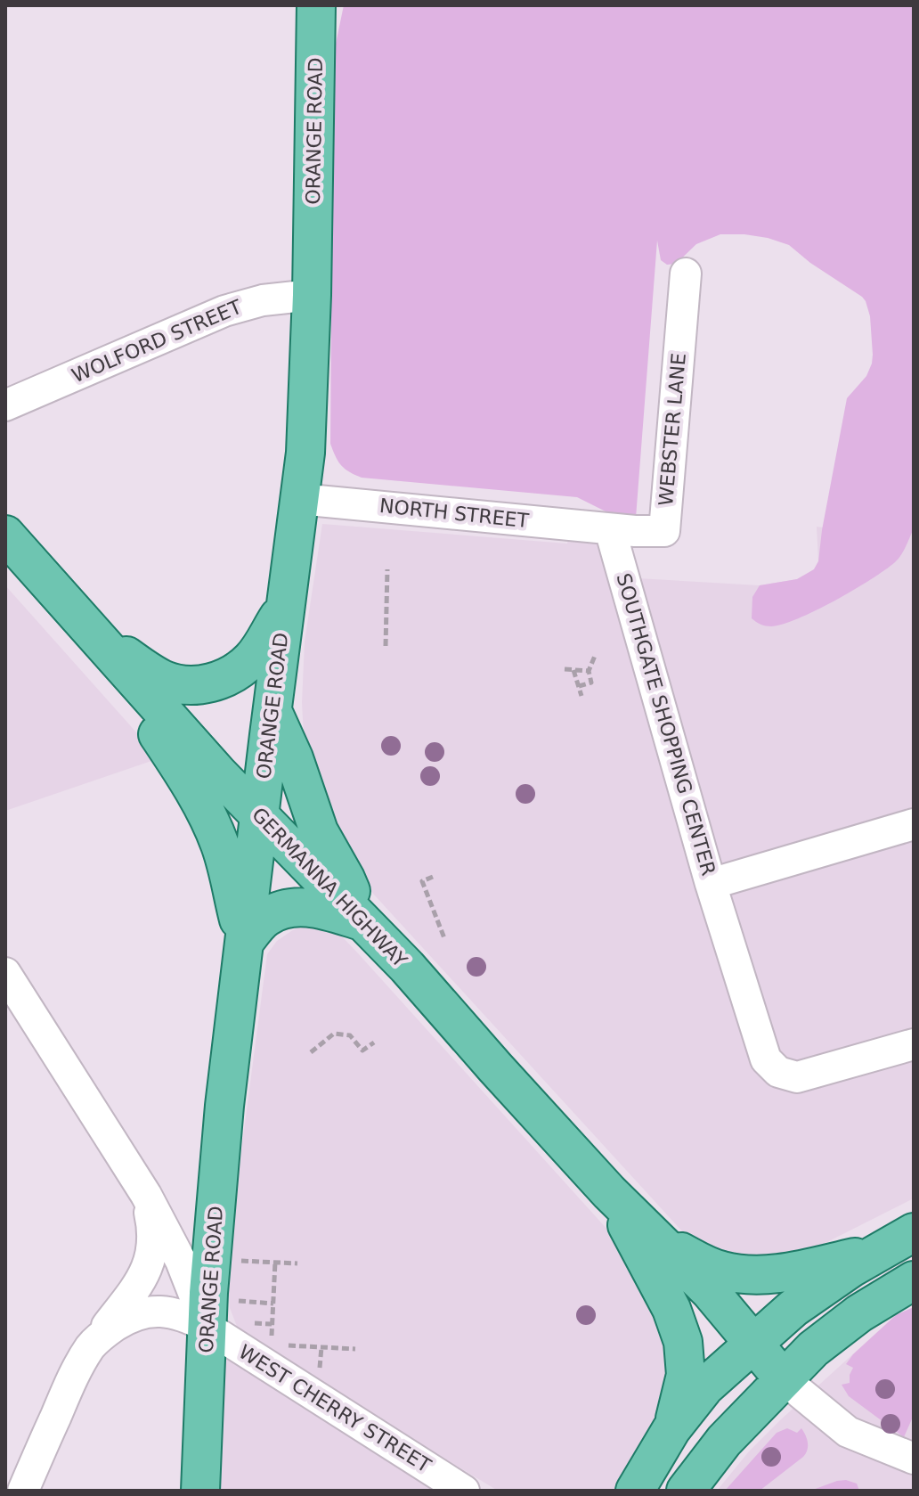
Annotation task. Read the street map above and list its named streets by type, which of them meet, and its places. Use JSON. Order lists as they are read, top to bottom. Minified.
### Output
{"streets":{"main road":["ORANGE ROAD","GERMANNA HIGHWAY"],"street":["WOLFORD STREET","WEBSTER LANE","NORTH STREET","SOUTHGATE SHOPPING CENTER","WEST CHERRY STREET"]},"crossings":[["ORANGE ROAD","WOLFORD STREET"],["ORANGE ROAD","NORTH STREET"],["ORANGE ROAD","GERMANNA HIGHWAY"],["ORANGE ROAD","WEST CHERRY STREET"],["WEBSTER LANE","NORTH STREET"],["WEBSTER LANE","SOUTHGATE SHOPPING CENTER"],["NORTH STREET","SOUTHGATE SHOPPING CENTER"]]}
